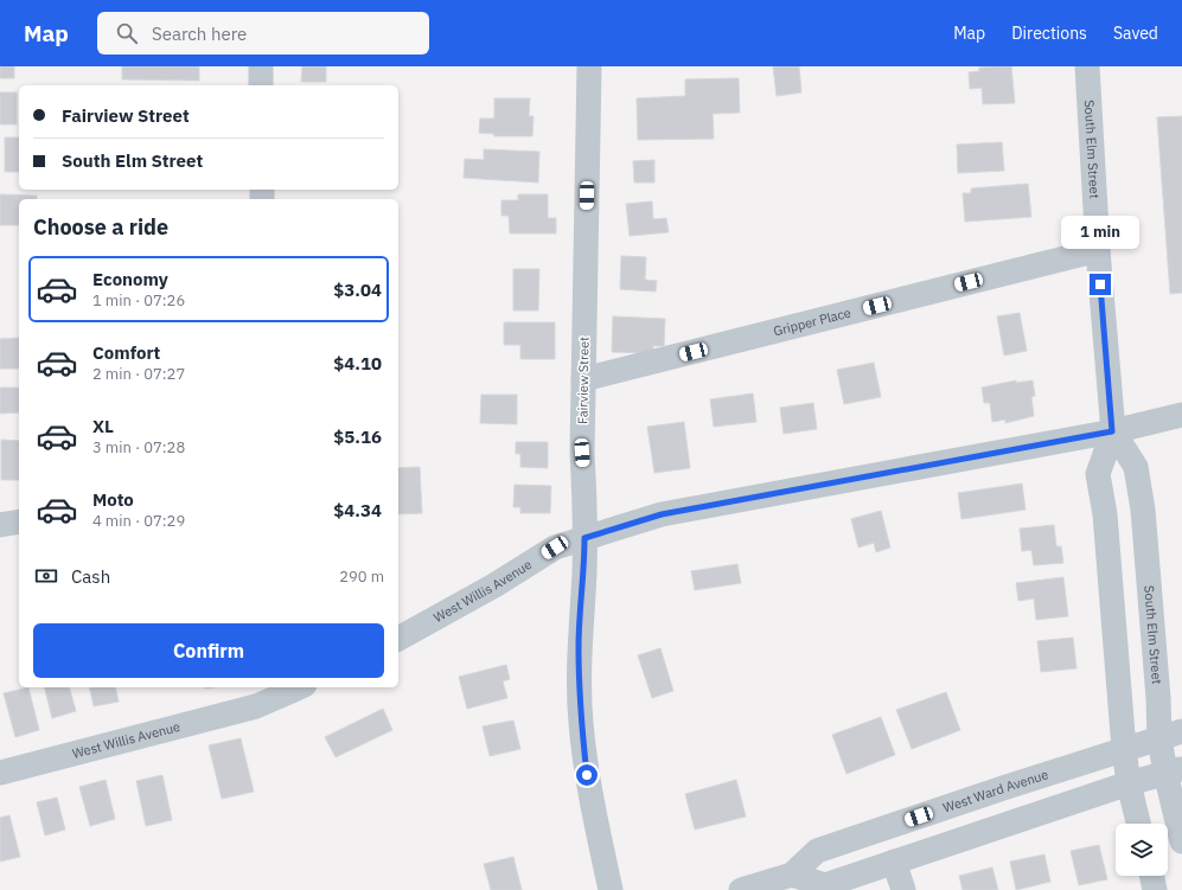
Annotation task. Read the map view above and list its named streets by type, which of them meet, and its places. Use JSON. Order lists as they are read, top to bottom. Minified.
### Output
{"streets":{"street":["South Elm Street","Gripper Place","Fairview Street","West Willis Avenue","West Ward Avenue"]},"crossings":[["South Elm Street","Gripper Place"],["South Elm Street","West Willis Avenue"],["South Elm Street","West Ward Avenue"],["Gripper Place","Fairview Street"],["Fairview Street","West Willis Avenue"]],"page":{"header":"Map","search":"Search here","nav":["Map","Directions","Saved"],"banner":["Fairview Street","South Elm Street"],"heading":"Choose a ride","bubble":"1 min","list":[{"name":"Economy","note":"1 min · 07:26","value":"$3.04"},{"name":"Comfort","note":"2 min · 07:27","value":"$4.10"},{"name":"XL","note":"3 min · 07:28","value":"$5.16"},{"name":"Moto","note":"4 min · 07:29","value":"$4.34"}],"pay":["Cash","290 m"],"buttons":"Confirm"}}
